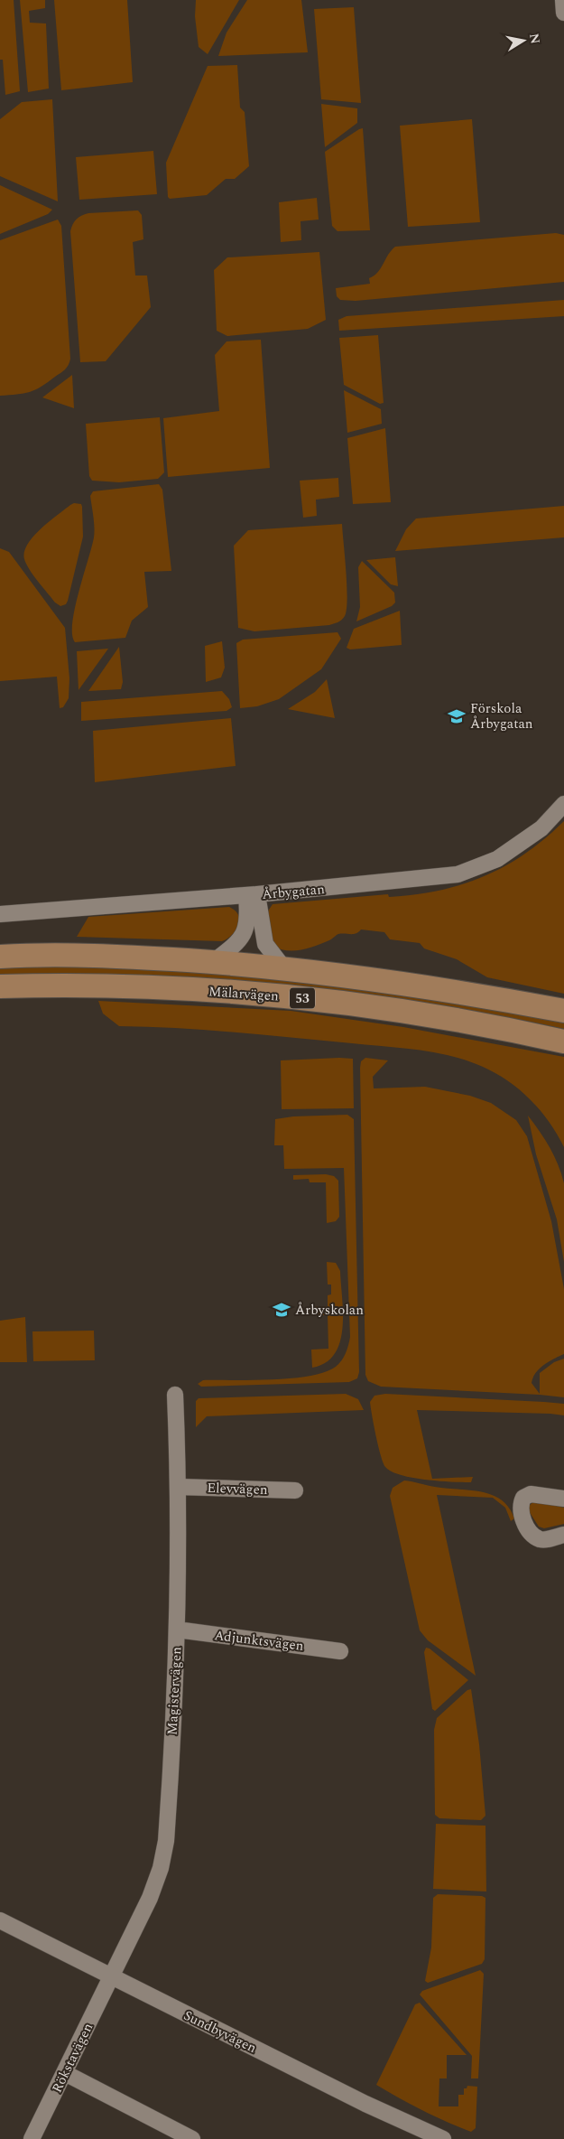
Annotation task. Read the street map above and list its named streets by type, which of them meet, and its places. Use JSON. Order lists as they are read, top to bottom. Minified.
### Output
{"streets":{"main road":["Mälarvägen","53"],"street":["Årbygatan","Elevvägen","Adjunktsvägen","Magistervägen","Sundbyvägen","Rökstavägen"]},"crossings":[["Elevvägen","Magistervägen"],["Adjunktsvägen","Magistervägen"],["Magistervägen","Sundbyvägen"],["Magistervägen","Rökstavägen"],["Sundbyvägen","Rökstavägen"]],"places":{"school or university":["Förskola Årbygatan","Årbyskolan"]},"north":"right"}
